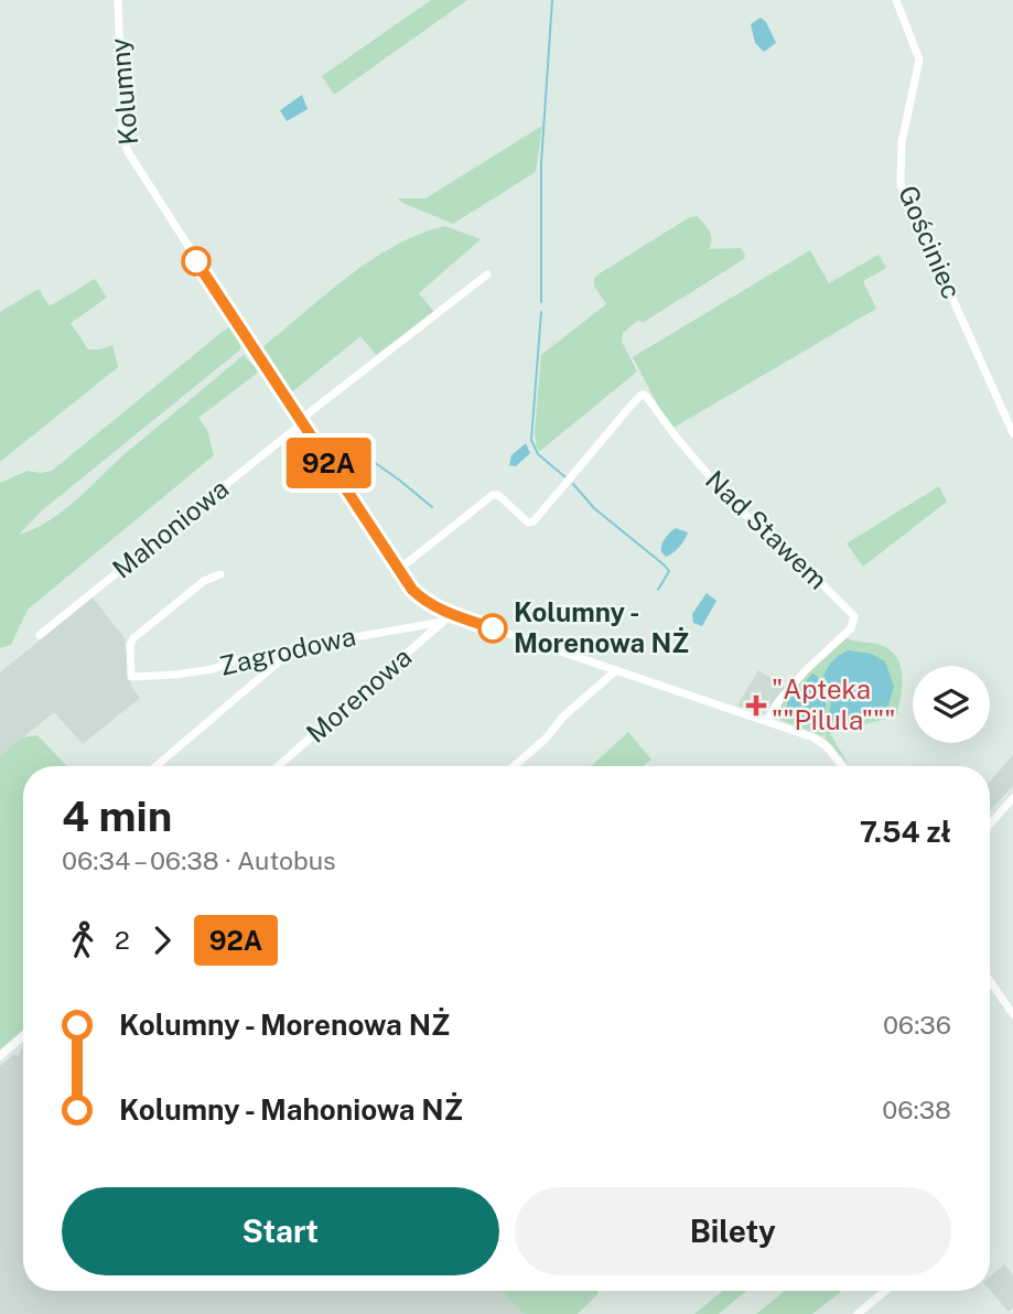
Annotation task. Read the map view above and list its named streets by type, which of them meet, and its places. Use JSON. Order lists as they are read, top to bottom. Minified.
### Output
{"streets":{"street":["Kolumny","Gościniec","Mahoniowa","Nad Stawem","Zagrodowa","Morenowa"]},"crossings":[["Kolumny","Mahoniowa"],["Kolumny","Nad Stawem"],["Kolumny","Zagrodowa"],["Kolumny","Morenowa"],["Zagrodowa","Morenowa"]],"places":{"other":["Kolumny - Morenowa NŻ"],"health":["\"Apteka \"\"Pilula\"\"\""]},"lines":["bus line 92A"],"page":{"on_map":"92A","heading":["4 min","06:34 – 06:38 · Autobus","7.54 zł"],"legs":["2","92A"],"list":[{"name":"Kolumny - Morenowa NŻ","value":"06:36"},{"name":"Kolumny - Mahoniowa NŻ","value":"06:38"}],"buttons":["Start","Bilety"]}}
